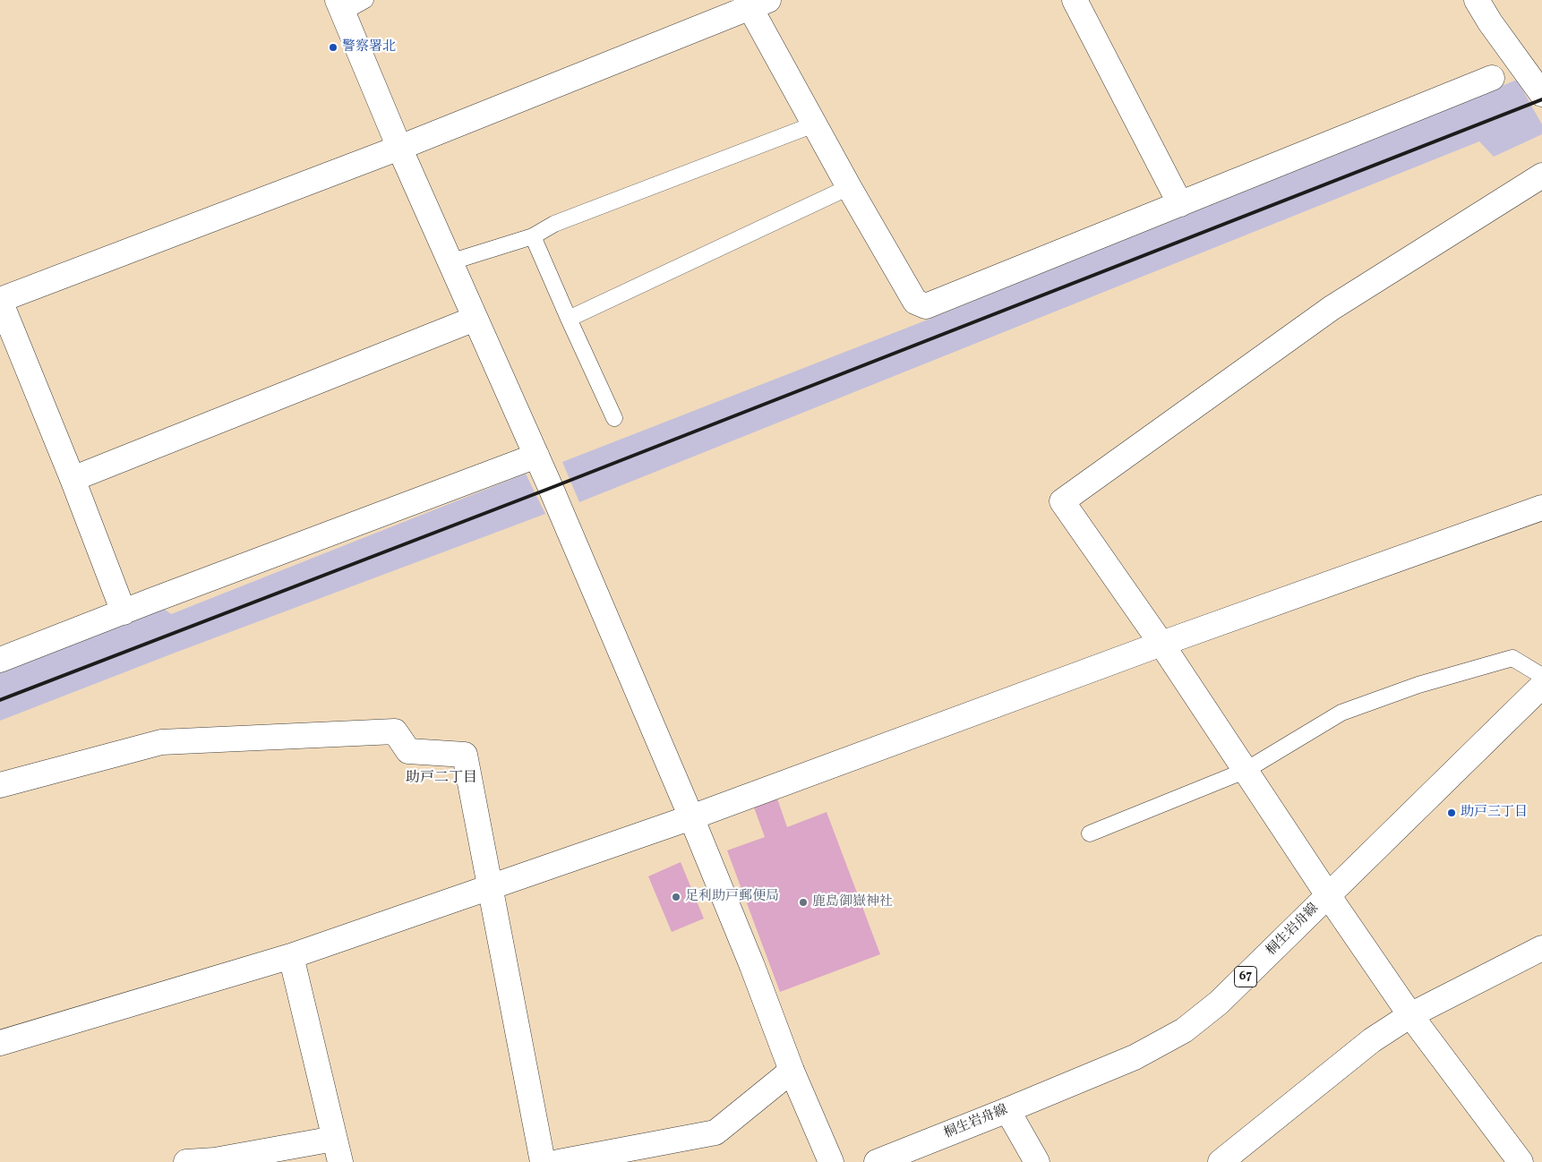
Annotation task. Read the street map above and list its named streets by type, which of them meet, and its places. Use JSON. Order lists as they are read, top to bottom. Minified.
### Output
{"streets":{"street":["桐生岩舟線","67"]},"districts":["助戸二丁目"],"places":["警察署北","助戸三丁目","足利助戸郵便局","鹿島御嶽神社"]}
